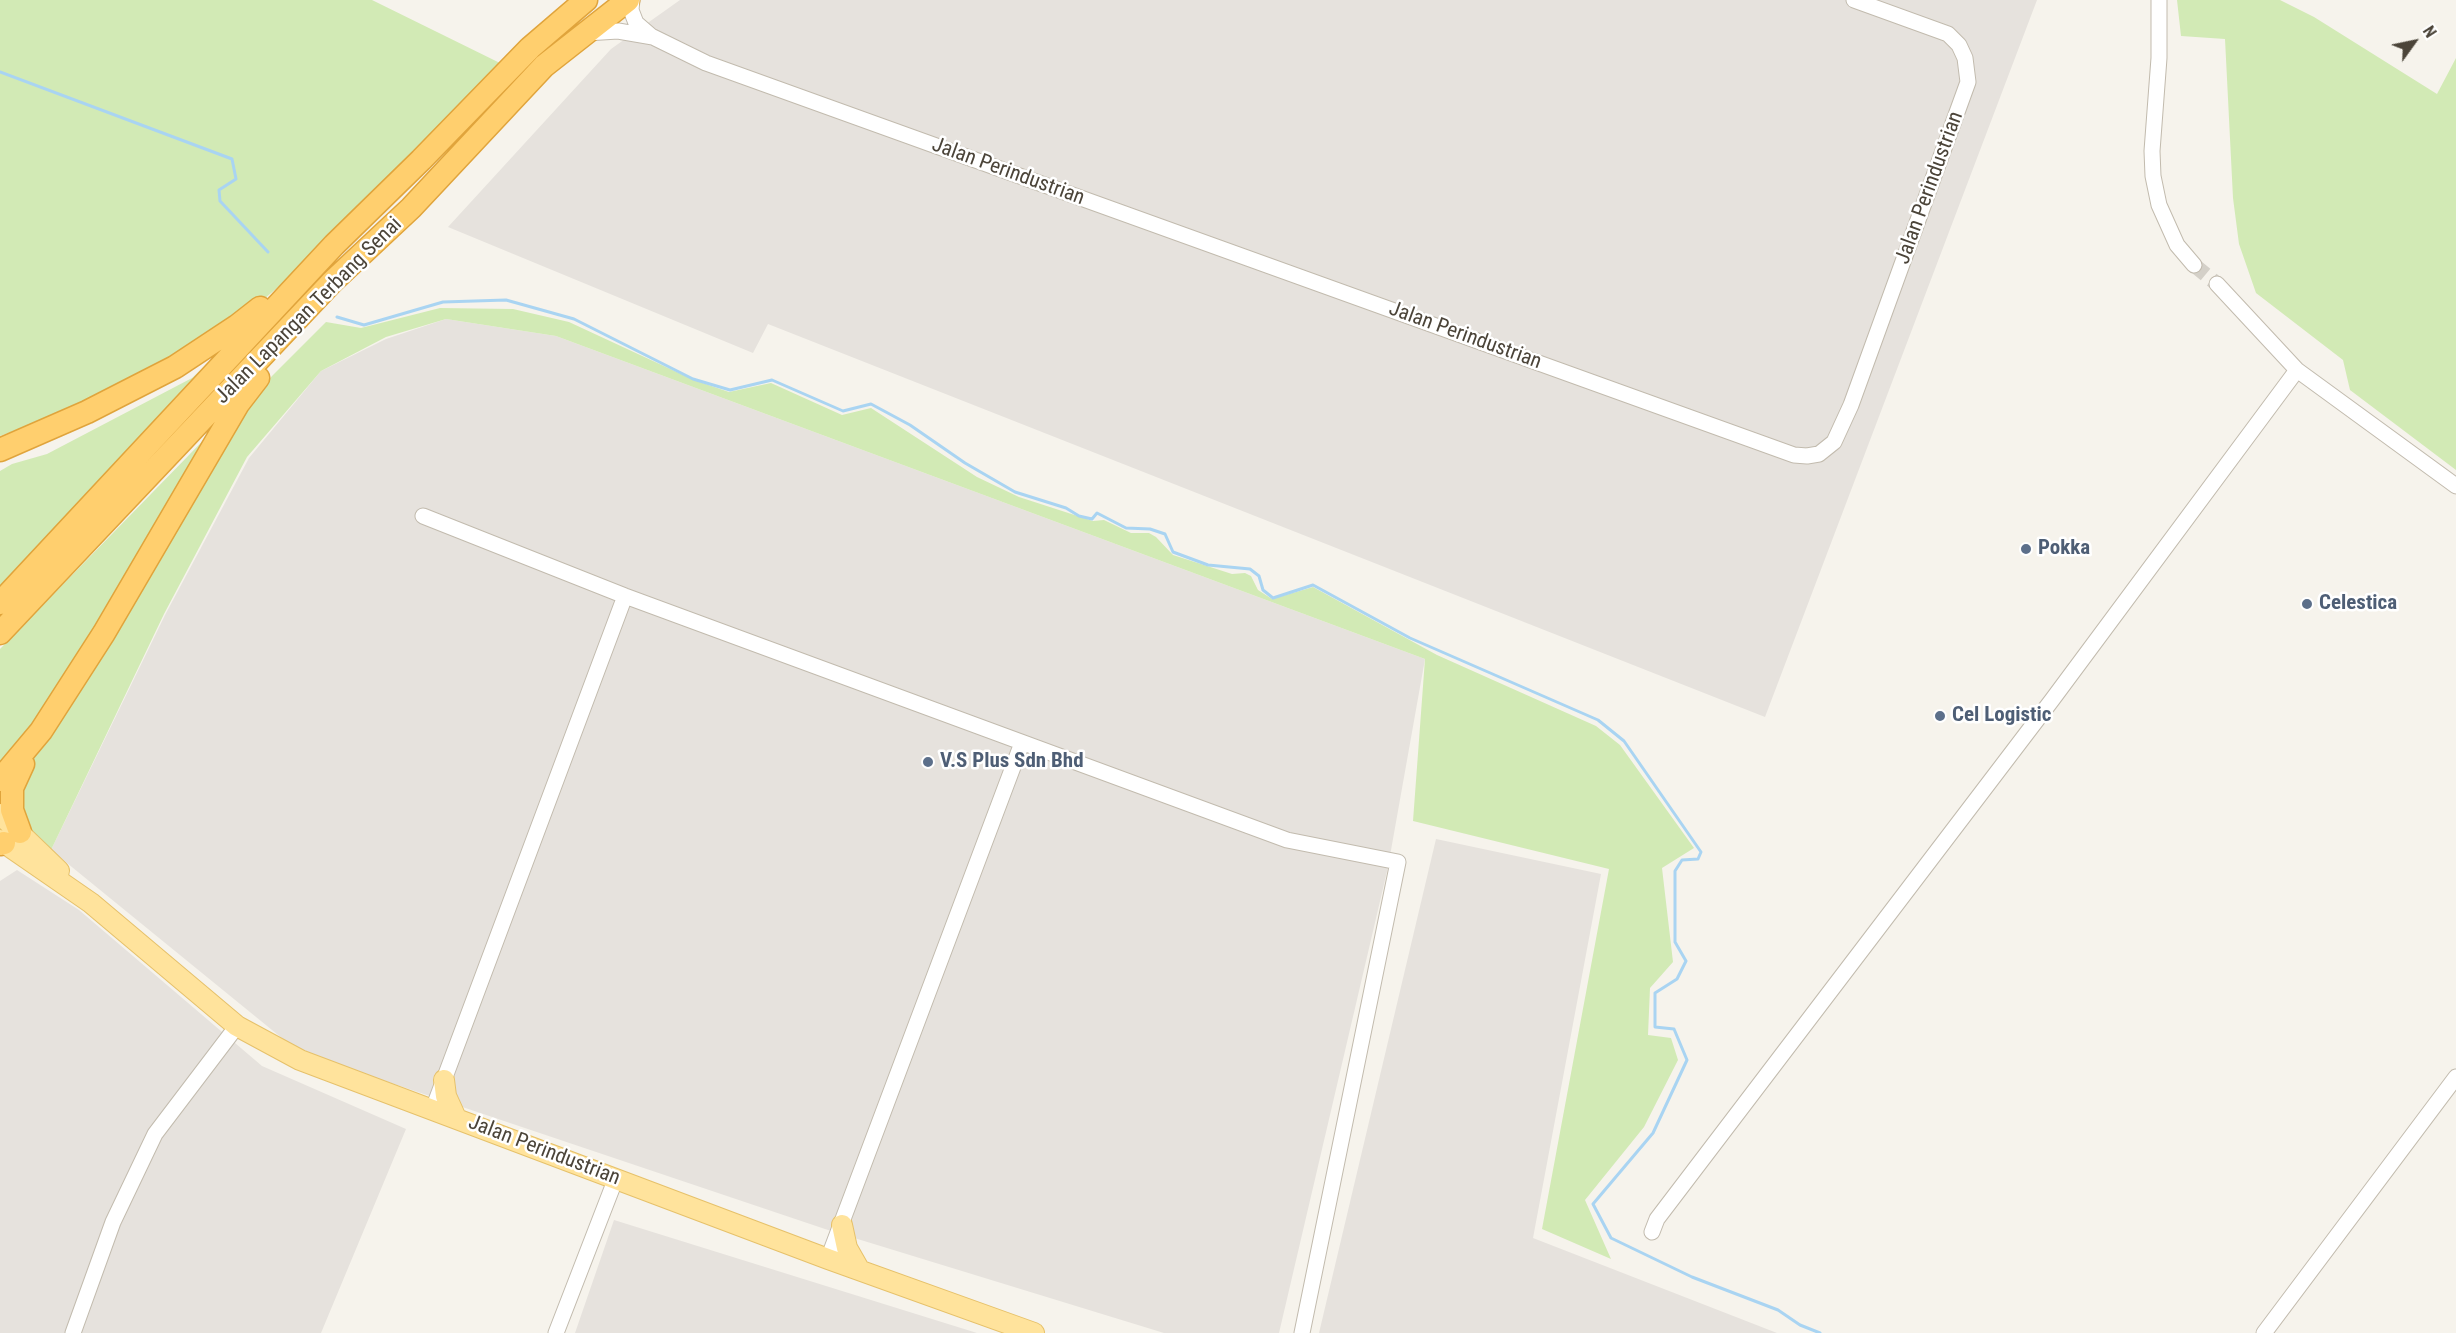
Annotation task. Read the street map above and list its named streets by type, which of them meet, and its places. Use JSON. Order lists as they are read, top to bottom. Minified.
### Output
{"streets":{"highway":["Jalan Lapangan Terbang Senai"],"main road":["Jalan Perindustrian"]},"crossings":[["Jalan Perindustrian","Jalan Lapangan Terbang Senai"]],"places":["Pokka","Celestica","Cel Logistic","V.S Plus Sdn Bhd"],"north":"top right"}
